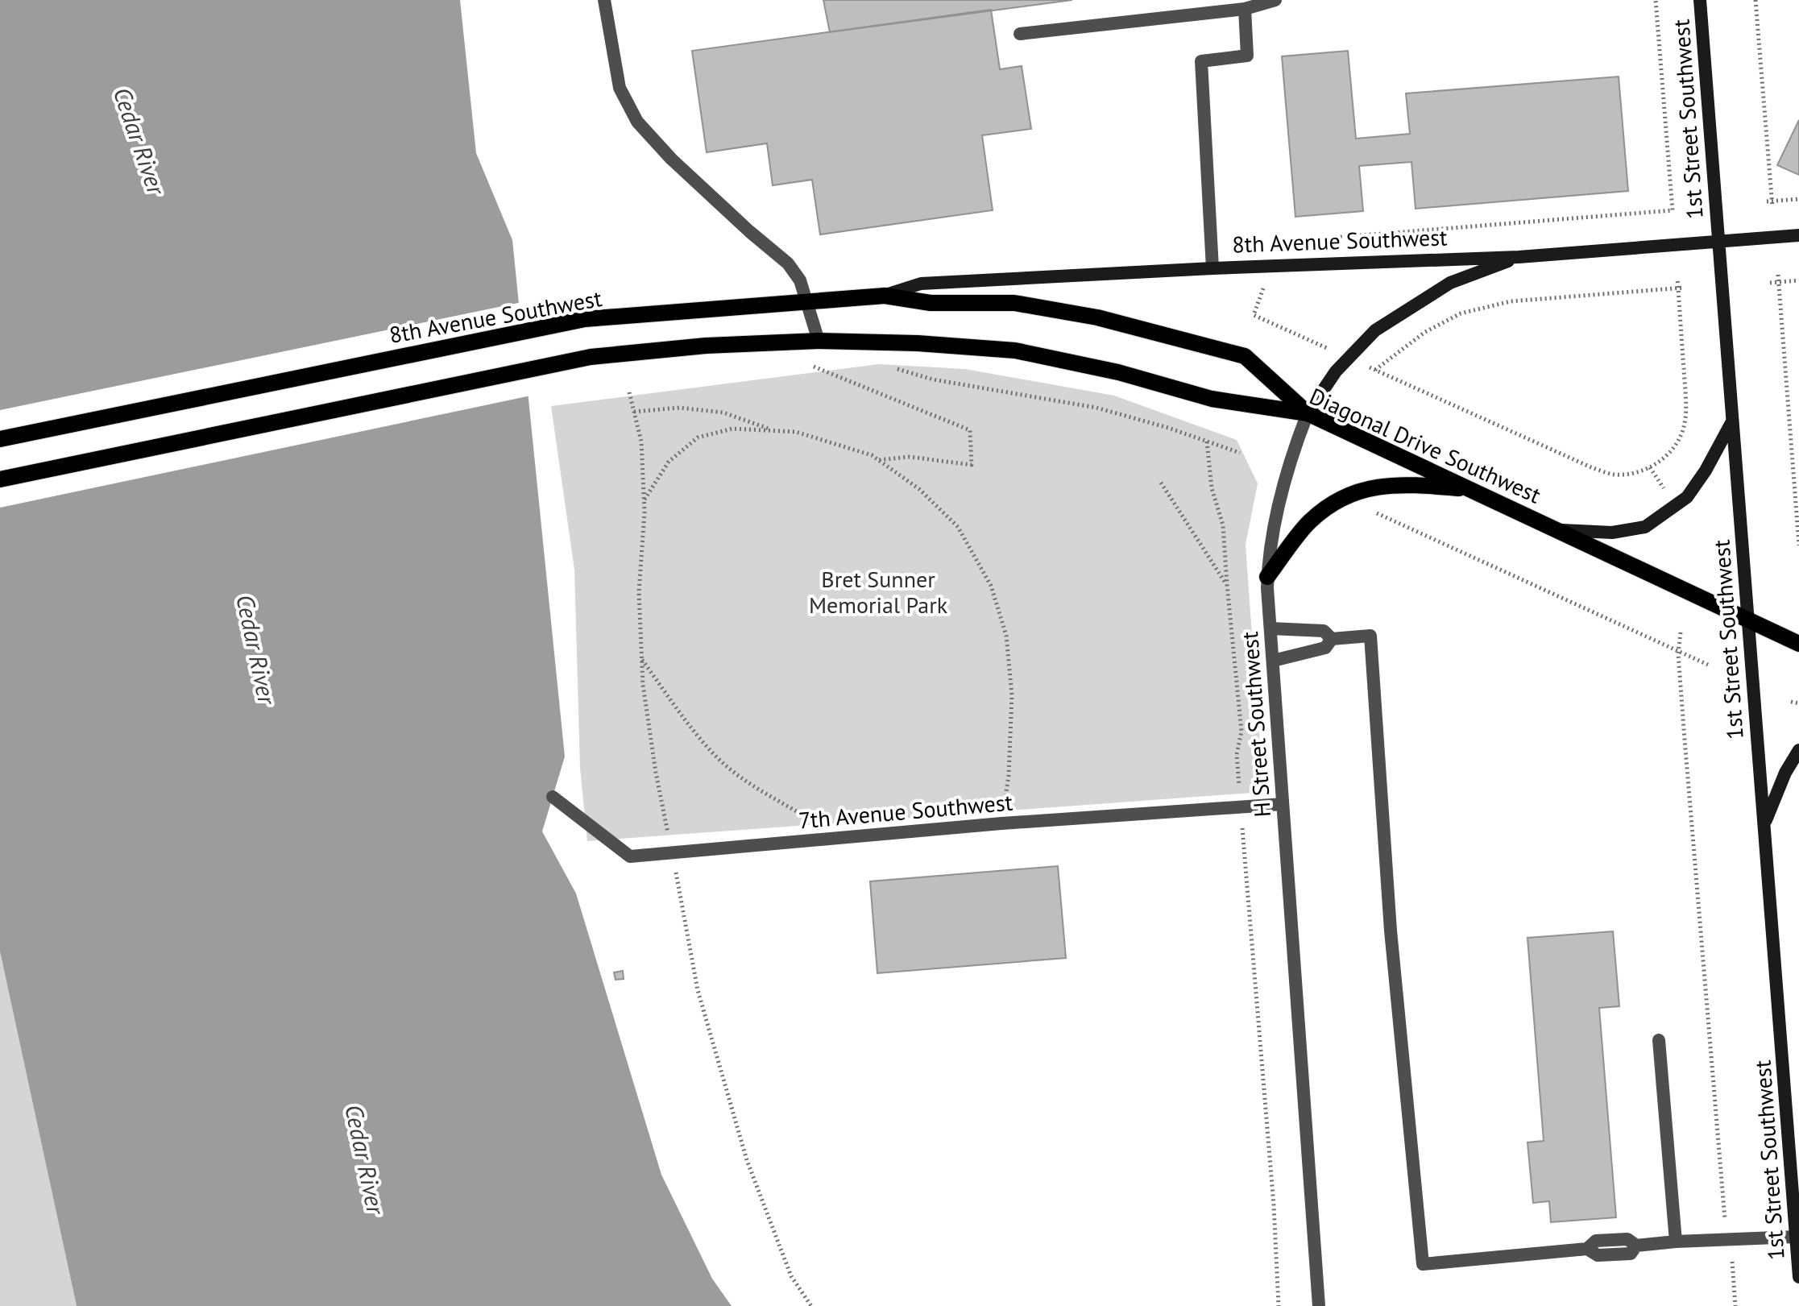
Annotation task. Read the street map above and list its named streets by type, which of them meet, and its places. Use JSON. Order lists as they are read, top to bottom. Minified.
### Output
{"streets":{"main road":["1st Street Southwest","8th Avenue Southwest","Diagonal Drive Southwest","H Street Southwest"],"street":["7th Avenue Southwest"]},"crossings":[["1st Street Southwest","8th Avenue Southwest"],["1st Street Southwest","Diagonal Drive Southwest"],["8th Avenue Southwest","Diagonal Drive Southwest"],["8th Avenue Southwest","H Street Southwest"],["Diagonal Drive Southwest","H Street Southwest"],["H Street Southwest","7th Avenue Southwest"]],"water":["Cedar River"],"parks":["Bret Sunner Memorial Park"]}
